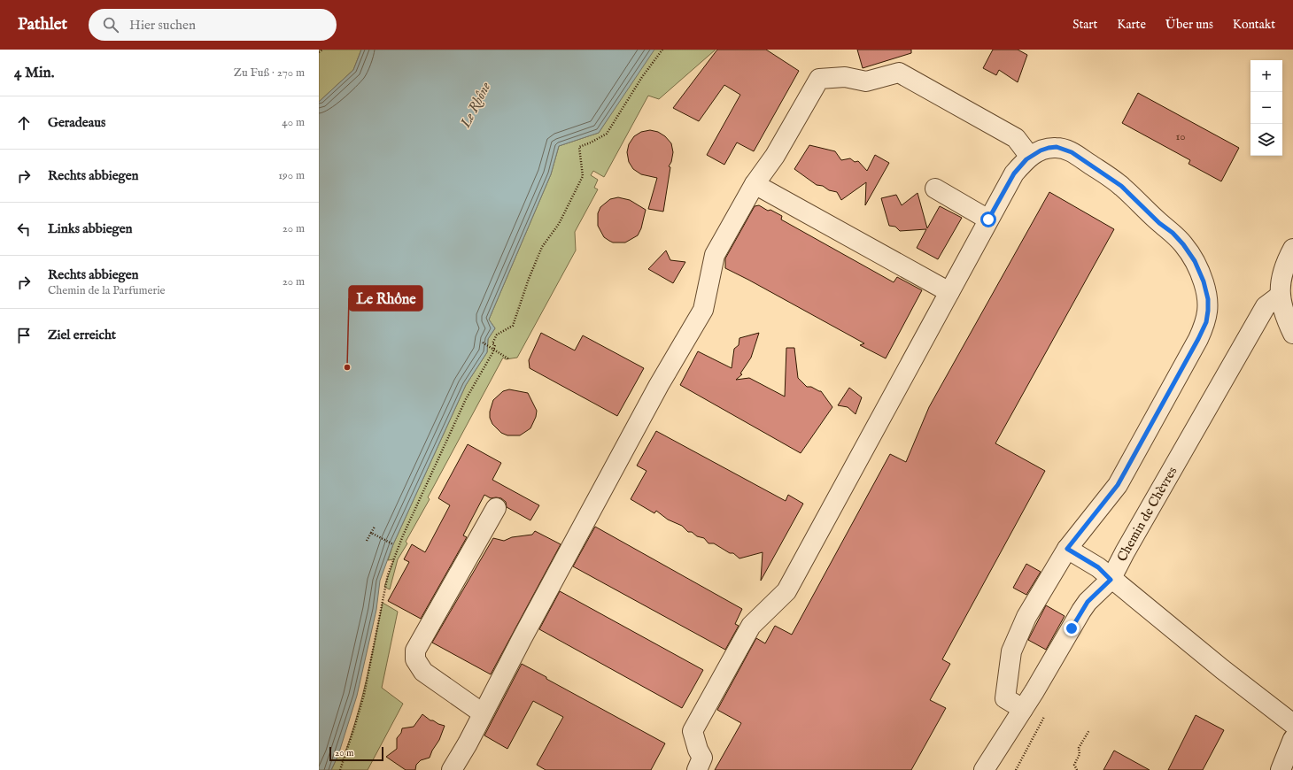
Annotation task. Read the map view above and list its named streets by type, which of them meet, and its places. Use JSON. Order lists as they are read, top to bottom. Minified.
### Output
{"streets":{"street":["Chemin de Chèvres"]},"water":["Le Rhône"],"places":["Le Rhône"],"house_numbers":["10"],"scale_bar":"20 m","page":{"header":"Pathlet","search":"Hier suchen","nav":["Start","Karte","Über uns","Kontakt"],"heading":["4 Min.","Zu Fuß · 270 m"],"map_buttons":["+","−"],"list":[["Geradeaus","40 m"],["Rechts abbiegen","190 m"],["Links abbiegen","20 m"],["Rechts abbiegen","Chemin de la Parfumerie","20 m"],"Ziel erreicht"],"scale":"20 m"}}
